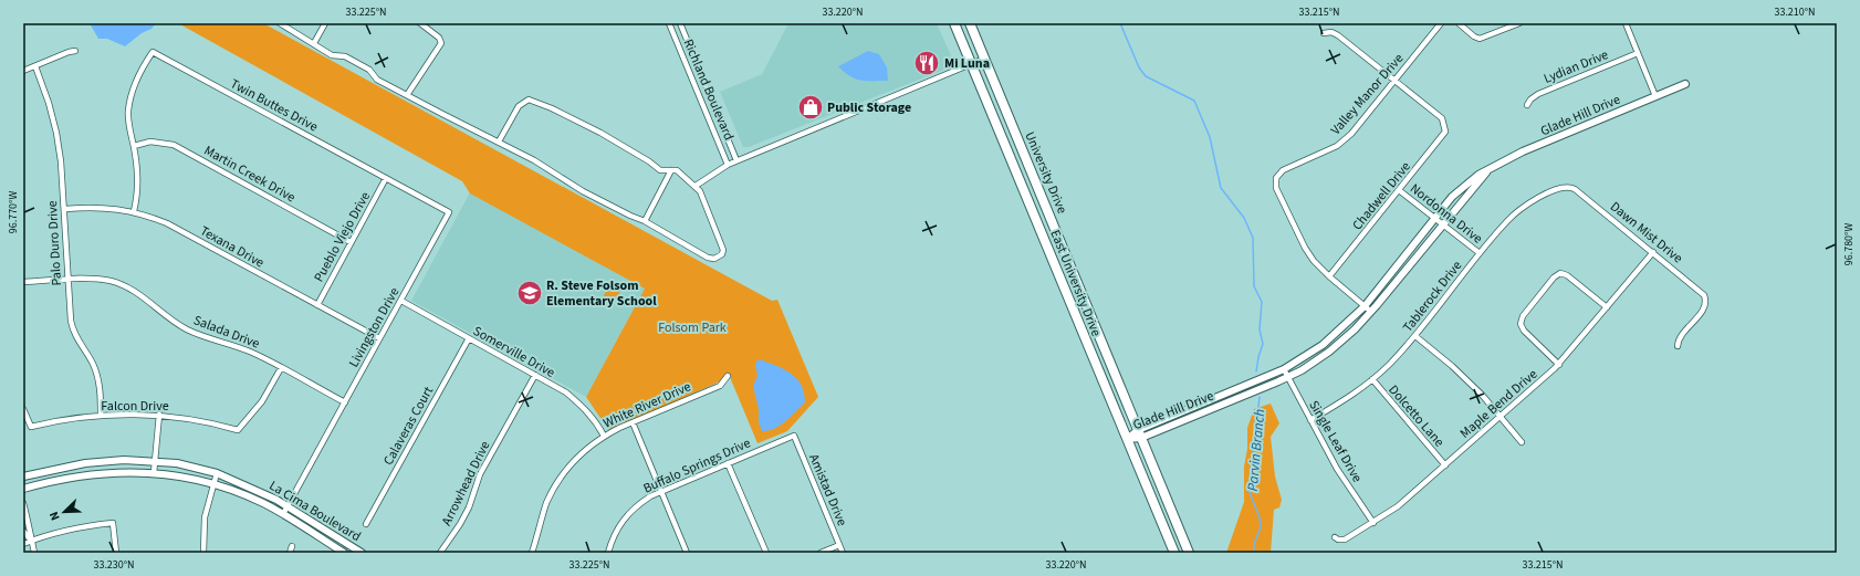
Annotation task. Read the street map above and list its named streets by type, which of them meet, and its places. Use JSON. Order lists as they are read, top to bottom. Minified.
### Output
{"streets":{"highway":["University Drive","East University Drive"],"street":["Lydian Drive","Richland Boulevard","Valley Manor Drive","Twin Buttes Drive","Glade Hill Drive","Martin Creek Drive","Chadwell Drive","Nordonna Drive","Dawn Mist Drive","Pueblo Viejo Drive","Palo Duro Drive","Texana Drive","Tablerock Drive","Livingston Drive","Salada Drive","Somerville Drive","Maple Bend Drive","White River Drive","Falcon Drive","Dolcetto Lane","Calaveras Court","Single Leaf Drive","Buffalo Springs Drive","Arrowhead Drive","Amistad Drive","La Cima Boulevard"]},"crossings":[["Valley Manor Drive","Chadwell Drive"],["Twin Buttes Drive","Martin Creek Drive"],["Twin Buttes Drive","Pueblo Viejo Drive"],["Twin Buttes Drive","Livingston Drive"],["Glade Hill Drive","University Drive"],["Glade Hill Drive","Nordonna Drive"],["Glade Hill Drive","East University Drive"],["Glade Hill Drive","Single Leaf Drive"],["Martin Creek Drive","Pueblo Viejo Drive"],["Chadwell Drive","Nordonna Drive"],["Nordonna Drive","Tablerock Drive"],["Dawn Mist Drive","Tablerock Drive"],["Dawn Mist Drive","Maple Bend Drive"],["Pueblo Viejo Drive","Texana Drive"],["Pueblo Viejo Drive","Livingston Drive"],["Palo Duro Drive","Texana Drive"],["Palo Duro Drive","Salada Drive"],["Palo Duro Drive","Falcon Drive"],["Texana Drive","Livingston Drive"],["Tablerock Drive","Dolcetto Lane"],["Tablerock Drive","Single Leaf Drive"],["Livingston Drive","Salada Drive"],["Livingston Drive","Somerville Drive"],["Livingston Drive","La Cima Boulevard"],["Salada Drive","Falcon Drive"],["Somerville Drive","White River Drive"],["Somerville Drive","Calaveras Court"],["Somerville Drive","Arrowhead Drive"],["Maple Bend Drive","Dolcetto Lane"],["Maple Bend Drive","Single Leaf Drive"],["Buffalo Springs Drive","Amistad Drive"]],"water":["Parvin Branch"],"parks":["Folsom Park"],"places":{"restaurant":["Mi Luna"],"shop":["Public Storage"],"school or university":["R. Steve Folsom Elementary School"]},"north":"bottom left","coordinates":["33.225°N","33.220°N","33.215°N","33.210°N","96.770°W","96.780°W","33.230°N"]}
